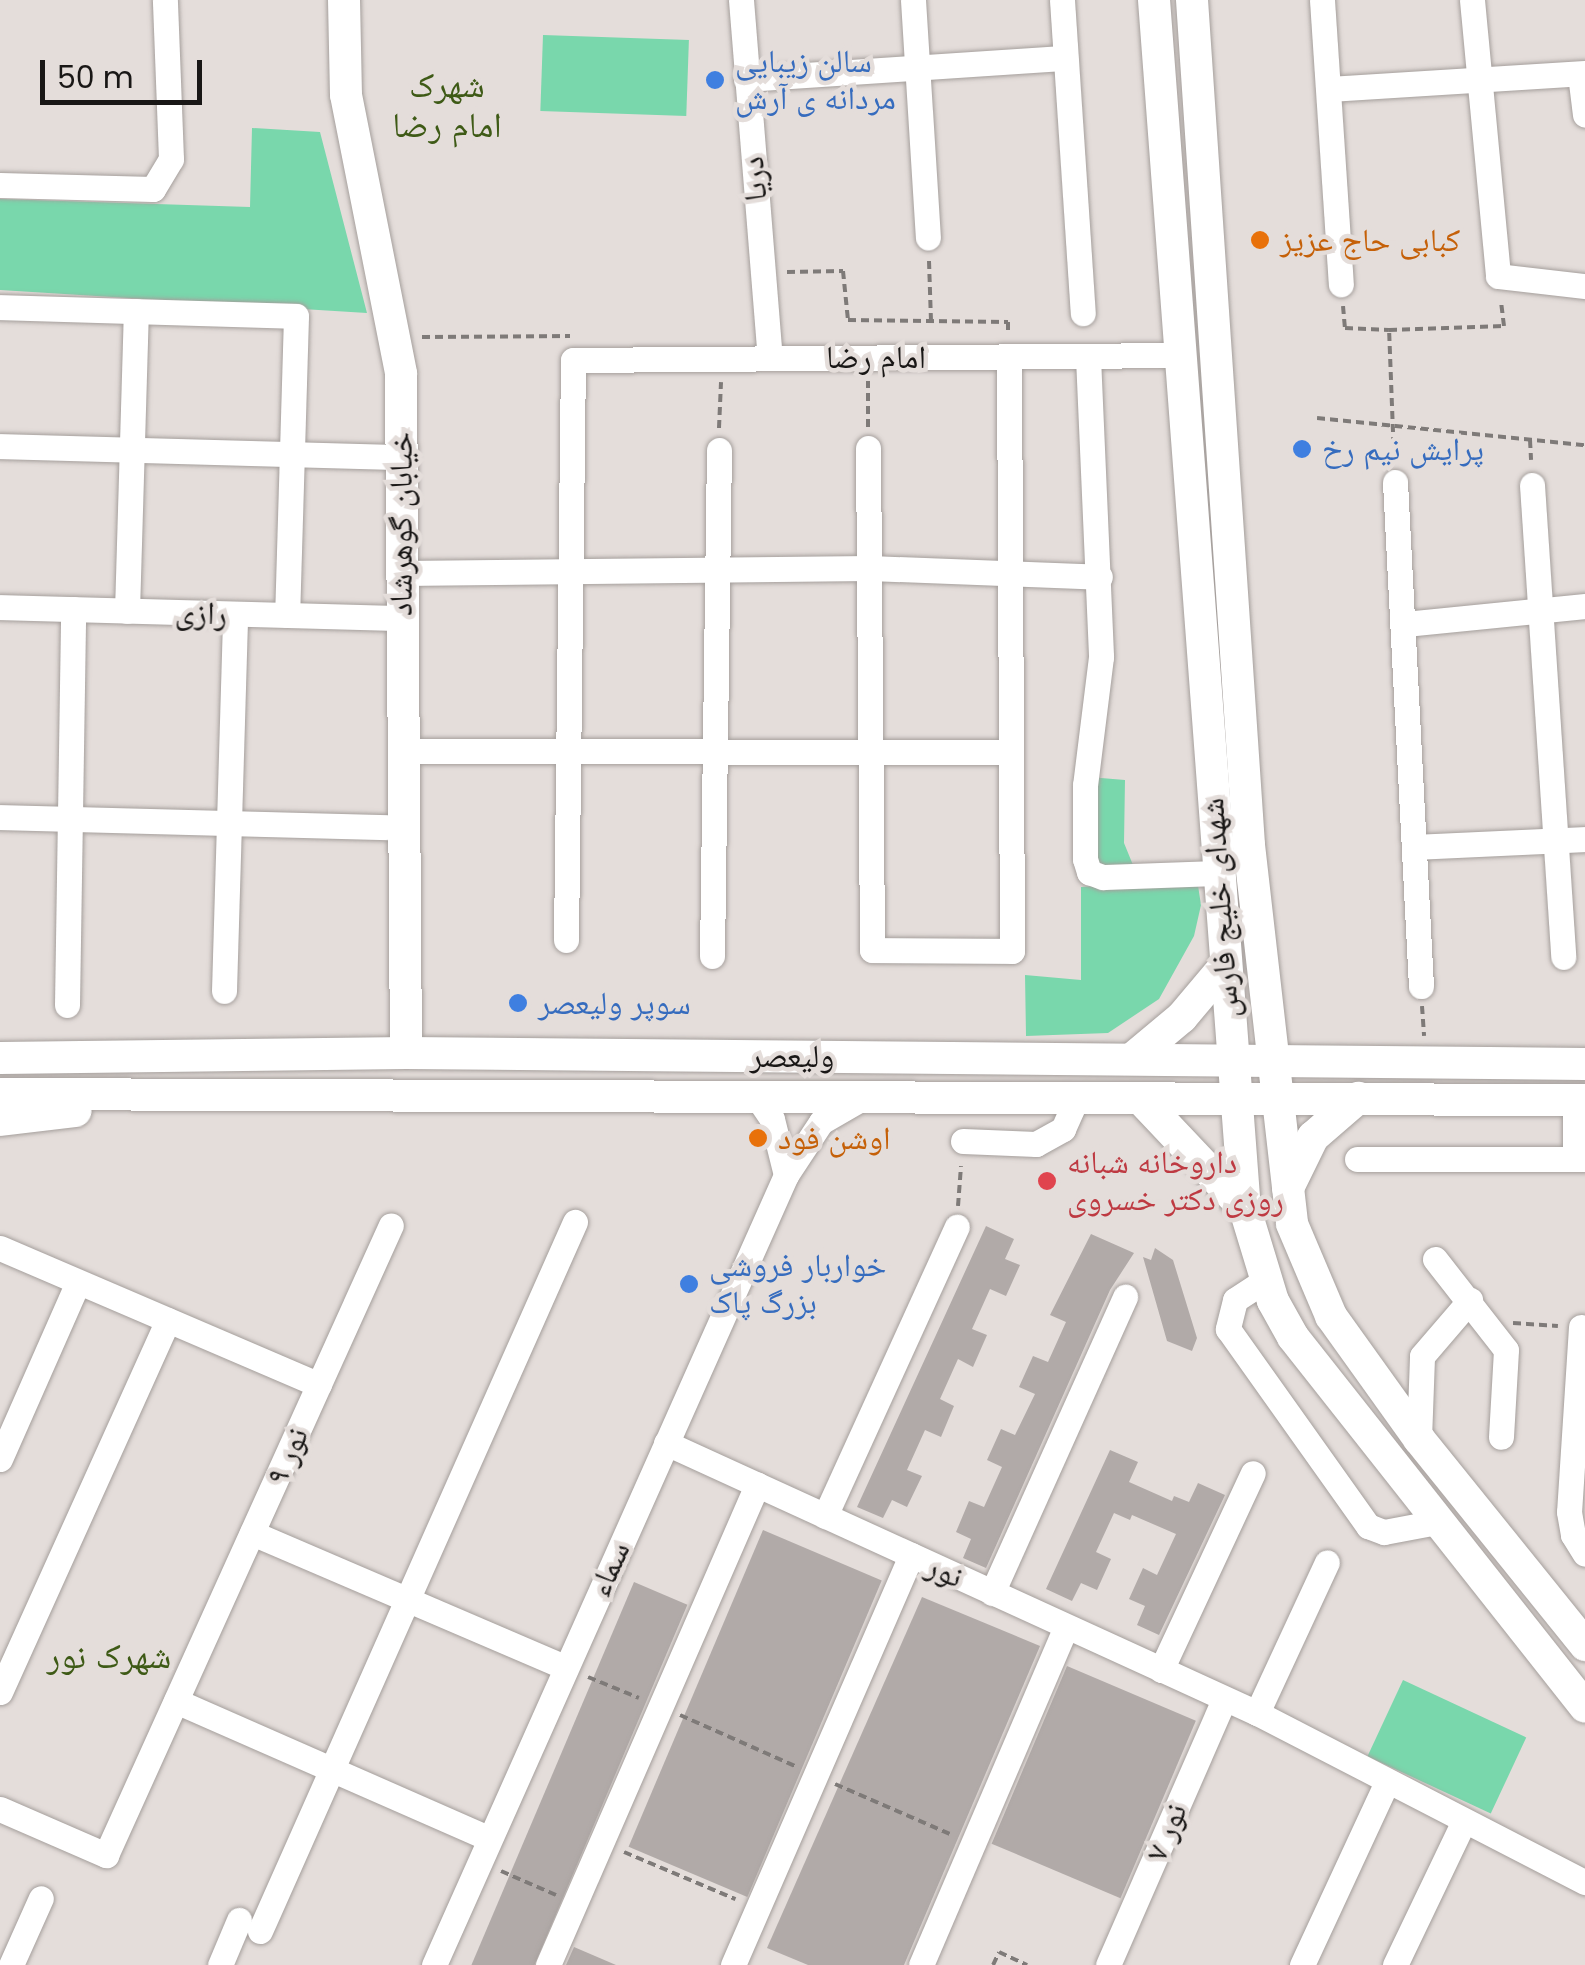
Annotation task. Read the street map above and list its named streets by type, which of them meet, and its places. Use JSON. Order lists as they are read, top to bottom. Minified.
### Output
{"streets":{"main road":["خیابان گوهرشاد","شهدای خلیج فارس","ولیعصر"],"street":["دریا","امام رضا","رازی","نور ۹","سماء","نور","نور ۷"]},"crossings":[["دریا","امام رضا"],["امام رضا","شهدای خلیج فارس"],["خیابان گوهرشاد","رازی"],["خیابان گوهرشاد","ولیعصر"],["شهدای خلیج فارس","ولیعصر"],["ولیعصر","سماء"],["سماء","نور"],["نور","نور ۷"]],"districts":["شهرک امام رضا","شهرک نور"],"places":["سالن زیبایی مردانه ی آرش","کبابی حاج عزیز","پرایش نیم رخ","سوپر ولیعصر","اوشن فود","داروخانه شبانه روزی دکتر خسروی","خواربار فروشی بزرگ پاک"],"scale_bar":"50 m"}
